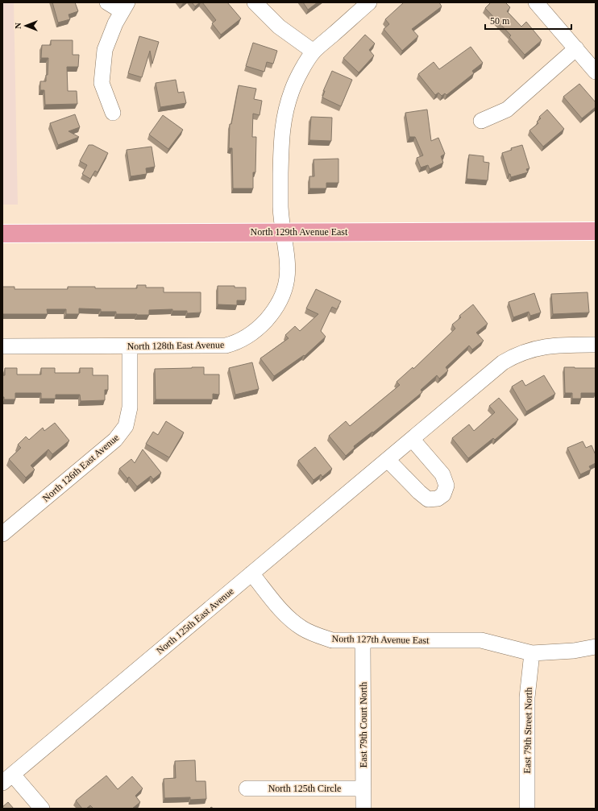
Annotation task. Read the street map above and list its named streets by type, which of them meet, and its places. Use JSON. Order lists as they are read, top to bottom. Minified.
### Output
{"streets":{"main road":["North 129th Avenue East"],"street":["North 128th East Avenue","North 126th East Avenue","North 125th East Avenue","North 127th Avenue East","East 79th Court North","East 79th Street North","North 125th Circle"]},"crossings":[["North 129th Avenue East","North 128th East Avenue"],["North 128th East Avenue","North 126th East Avenue"],["North 125th East Avenue","North 127th Avenue East"],["North 127th Avenue East","East 79th Court North"],["North 127th Avenue East","East 79th Street North"],["East 79th Court North","North 125th Circle"]],"scale_bar":"50 m","north":"left"}
